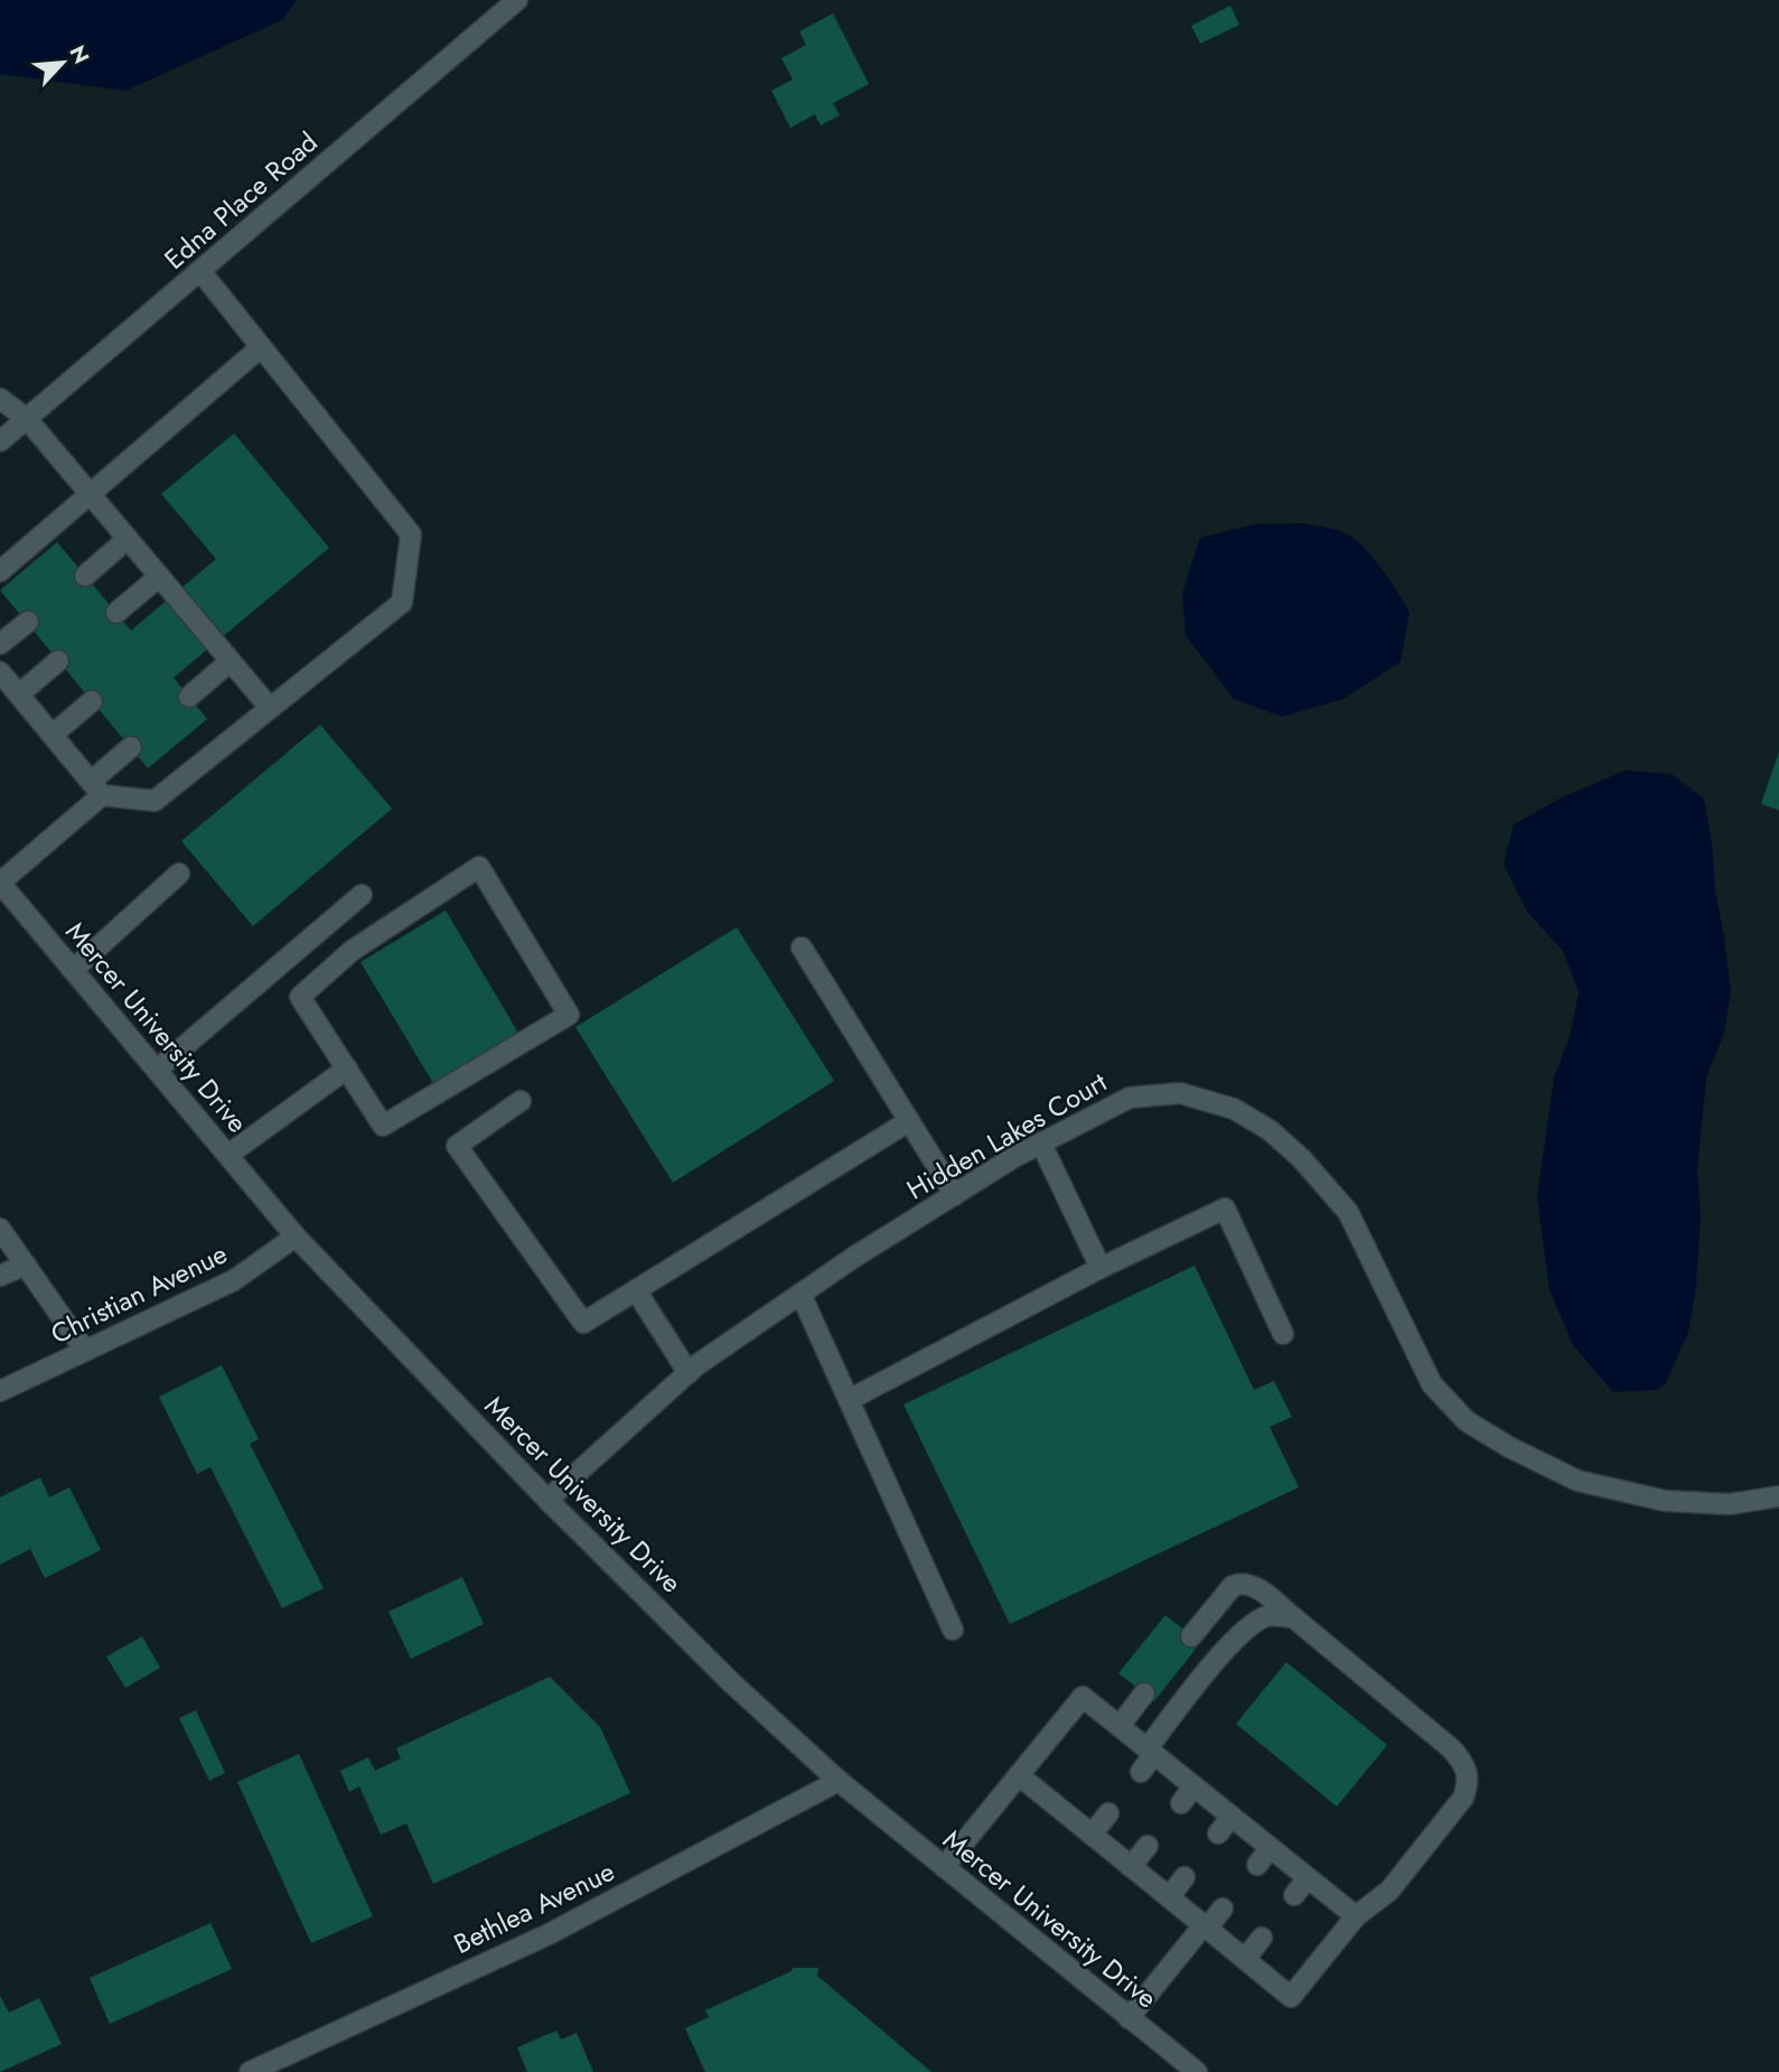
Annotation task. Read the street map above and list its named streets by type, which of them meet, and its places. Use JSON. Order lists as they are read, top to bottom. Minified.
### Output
{"streets":{"street":["Edna Place Road","Mercer University Drive","Hidden Lakes Court","Christian Avenue","Bethlea Avenue"]},"crossings":[["Mercer University Drive","Hidden Lakes Court"],["Mercer University Drive","Christian Avenue"],["Mercer University Drive","Bethlea Avenue"]],"north":"top right"}
